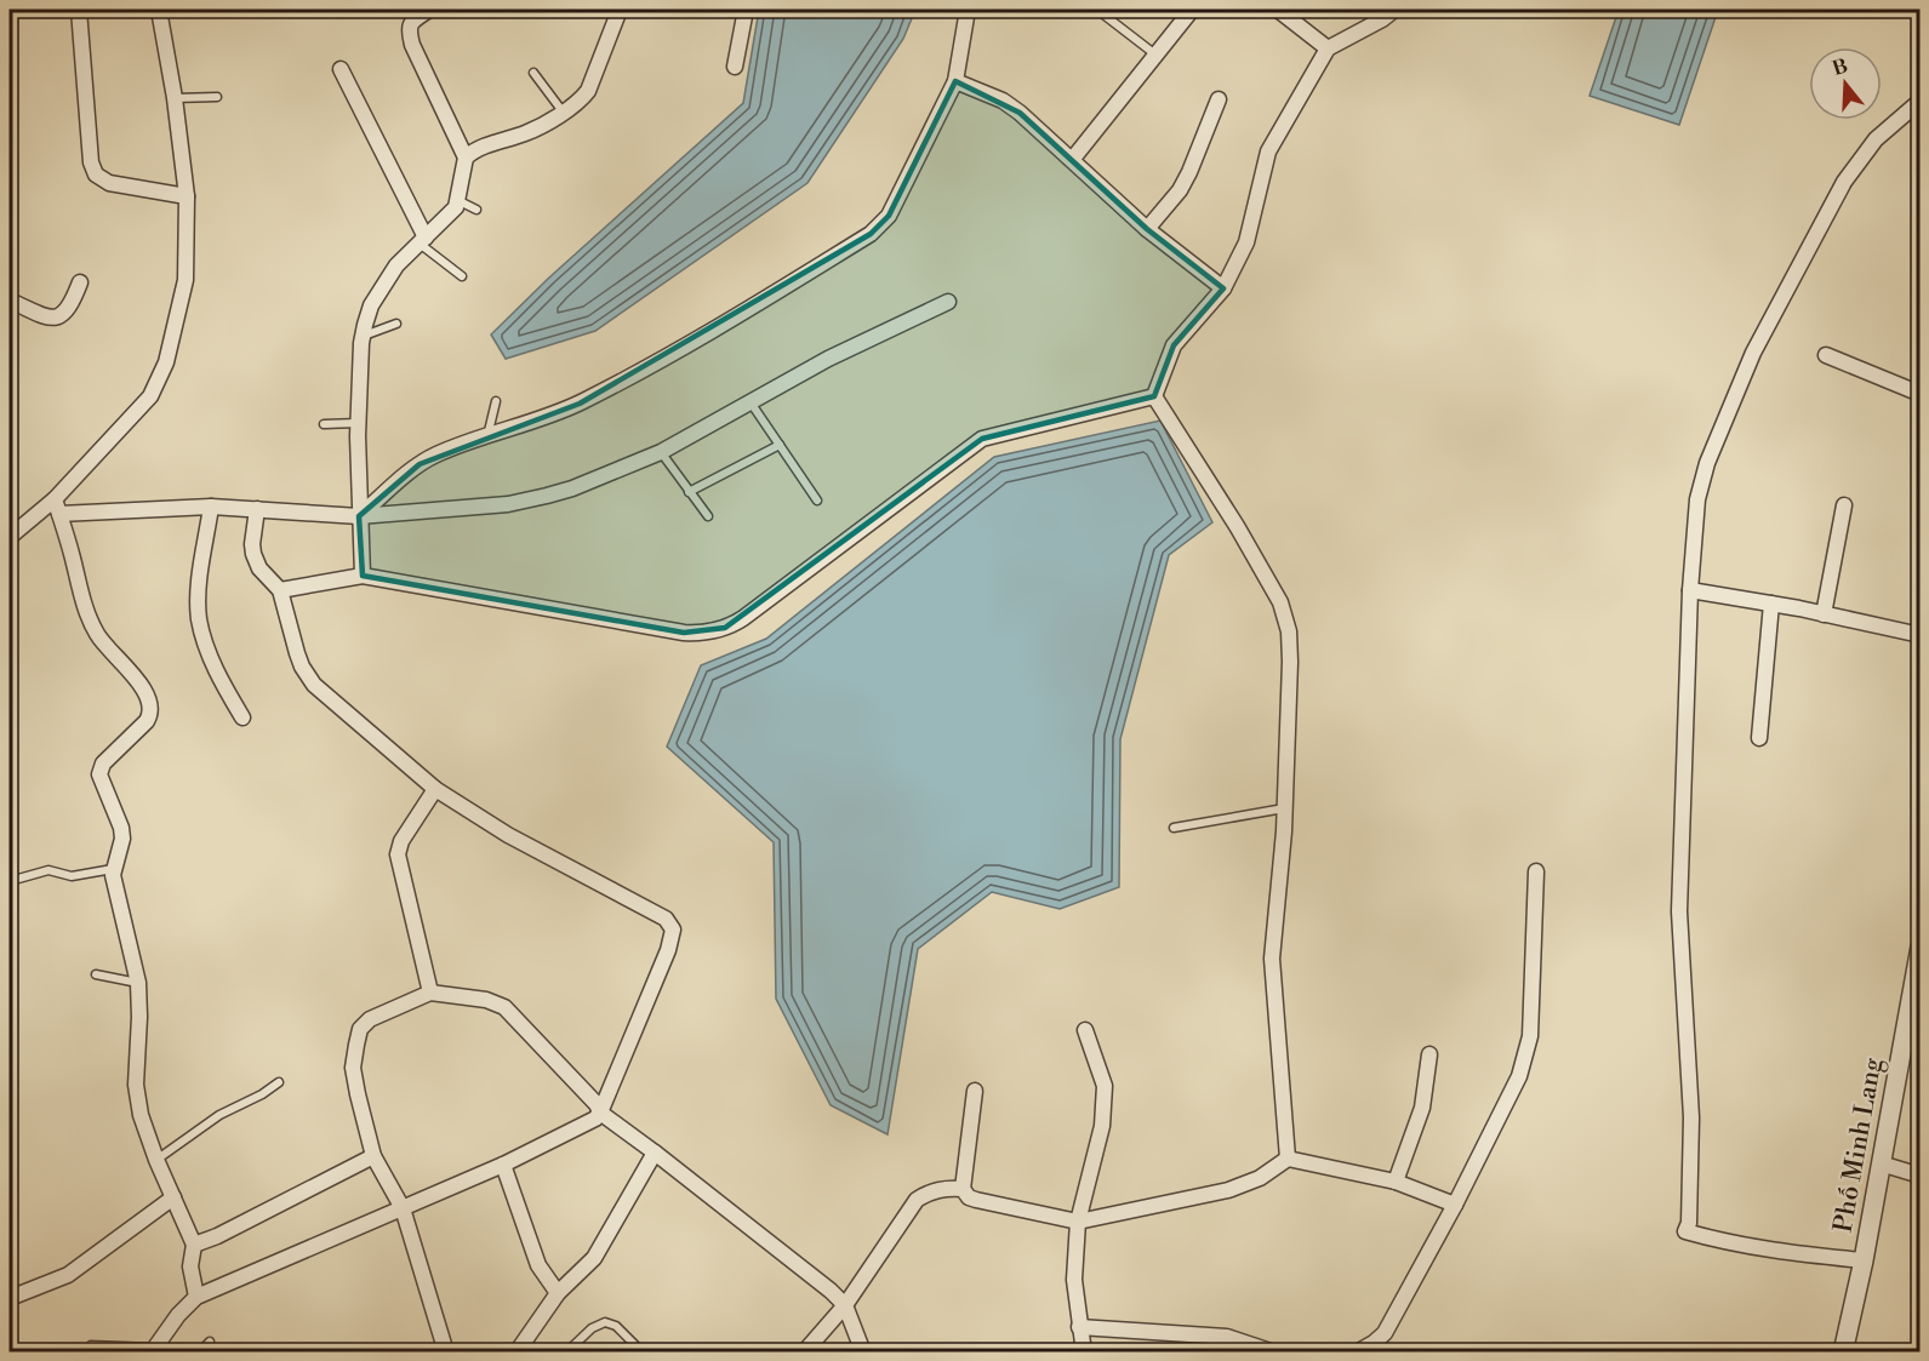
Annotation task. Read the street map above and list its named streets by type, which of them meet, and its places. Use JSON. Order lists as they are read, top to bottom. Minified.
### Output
{"streets":{"street":["Phố Minh Lang"]},"north":"top"}
